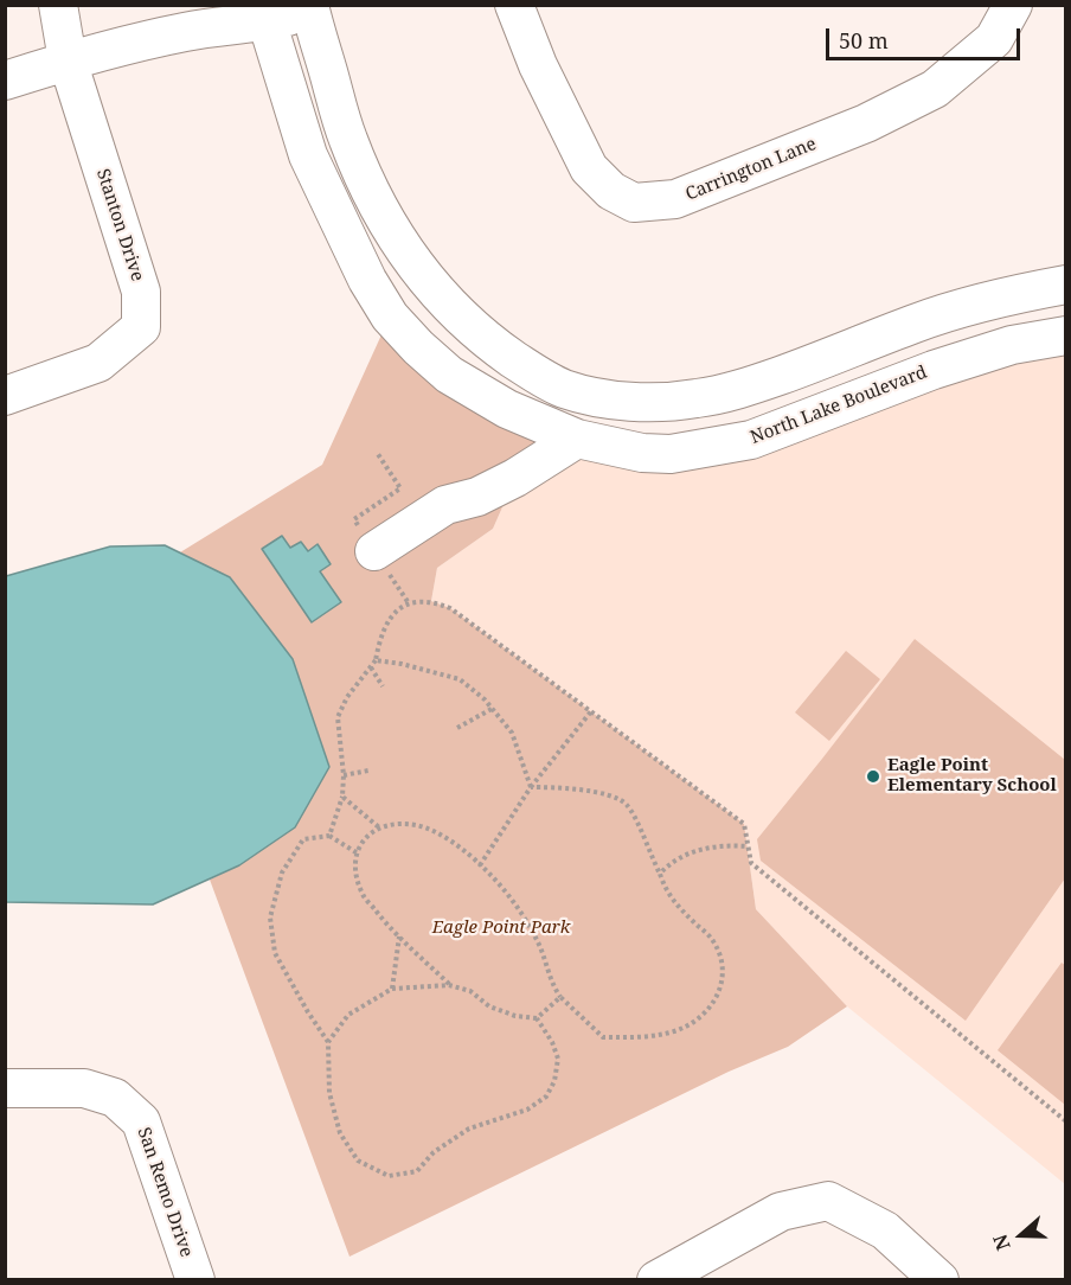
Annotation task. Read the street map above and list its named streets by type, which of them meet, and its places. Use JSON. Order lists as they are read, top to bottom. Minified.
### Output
{"streets":{"street":["Carrington Lane","Stanton Drive","North Lake Boulevard","San Remo Drive"]},"parks":["Eagle Point Park"],"places":["Eagle Point Elementary School"],"scale_bar":"50 m","north":"left"}
